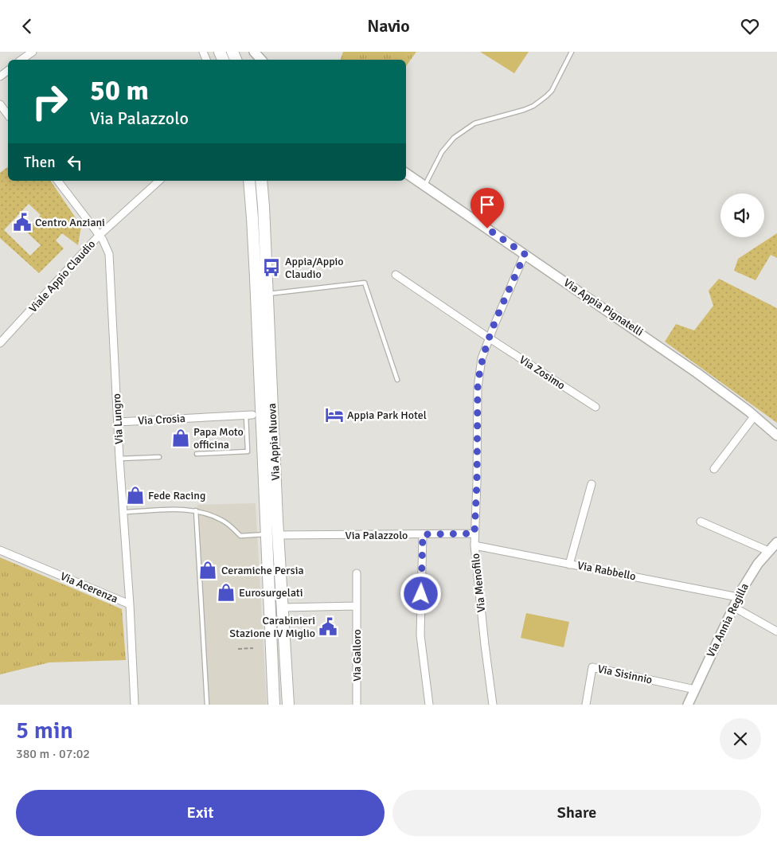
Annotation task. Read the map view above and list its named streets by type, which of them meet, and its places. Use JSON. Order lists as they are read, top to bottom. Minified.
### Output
{"streets":{"main road":["Via Appia Pignatelli","Via Appia Nuova","Via Annia Regilla"],"street":["Viale Appio Claudio","Via Zosimo","Via Lungro","Via Crosia","Via Palazzolo","Via Rabbello","Via Menofilo","Via Acerenza","Via Galloro","Via Sisinnio"]},"crossings":[["Viale Appio Claudio","Via Lungro"],["Via Appia Pignatelli","Via Menofilo"],["Via Zosimo","Via Menofilo"],["Via Lungro","Via Crosia"],["Via Lungro","Via Acerenza"],["Via Appia Nuova","Via Palazzolo"],["Via Palazzolo","Via Menofilo"],["Via Rabbello","Via Menofilo"],["Via Rabbello","Via Annia Regilla"],["Via Annia Regilla","Via Sisinnio"]],"places":{"public building":["Centro Anziani","Carabinieri Stazione IV Miglio"],"bus stop":["Appia/Appio Claudio"],"hotel":["Appia Park Hotel"],"shop":["Papa Moto officina","Fede Racing","Ceramiche Persia","Eurosurgelati"]},"page":{"header":"Navio","turn":["50 m","Via Palazzolo"],"then":"Then","heading":["5 min","380 m · 07:02"],"buttons":["Exit","Share"]}}
